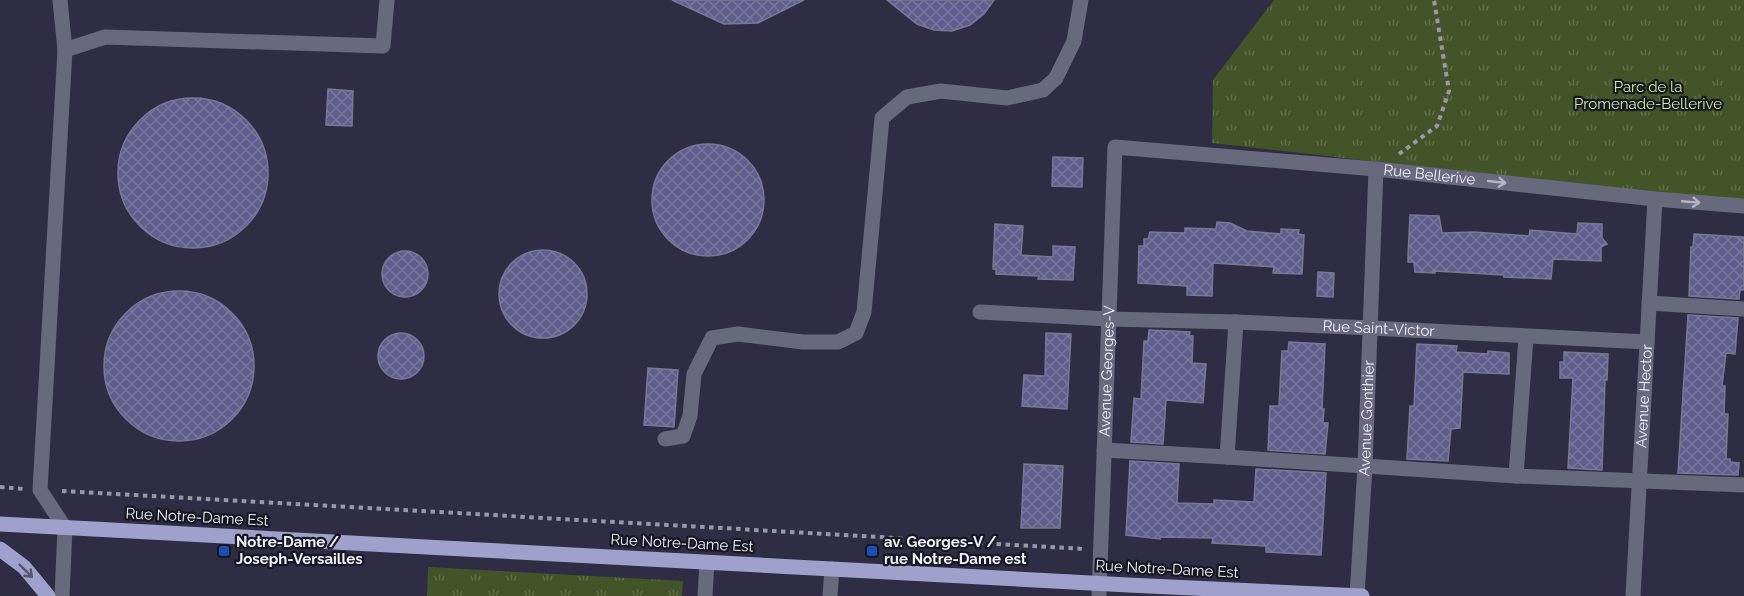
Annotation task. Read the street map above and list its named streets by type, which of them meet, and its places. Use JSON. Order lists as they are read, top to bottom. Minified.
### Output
{"streets":{"main road":["Rue Notre-Dame Est"],"street":["Rue Bellerive","Rue Saint-Victor","Avenue Georges-V","Avenue Hector","Avenue Gonthier"]},"crossings":[["Rue Bellerive","Avenue Georges-V"],["Rue Bellerive","Avenue Hector"],["Rue Bellerive","Avenue Gonthier"],["Rue Saint-Victor","Avenue Georges-V"],["Rue Saint-Victor","Avenue Hector"],["Rue Saint-Victor","Avenue Gonthier"],["Avenue Georges-V","Rue Notre-Dame Est"],["Avenue Gonthier","Rue Notre-Dame Est"]],"one_way":["Rue Bellerive"],"parks":["Parc de la Promenade-Bellerive"],"places":{"transit":["Notre-Dame / Joseph-Versailles","av. Georges-V / rue Notre-Dame est"]}}
